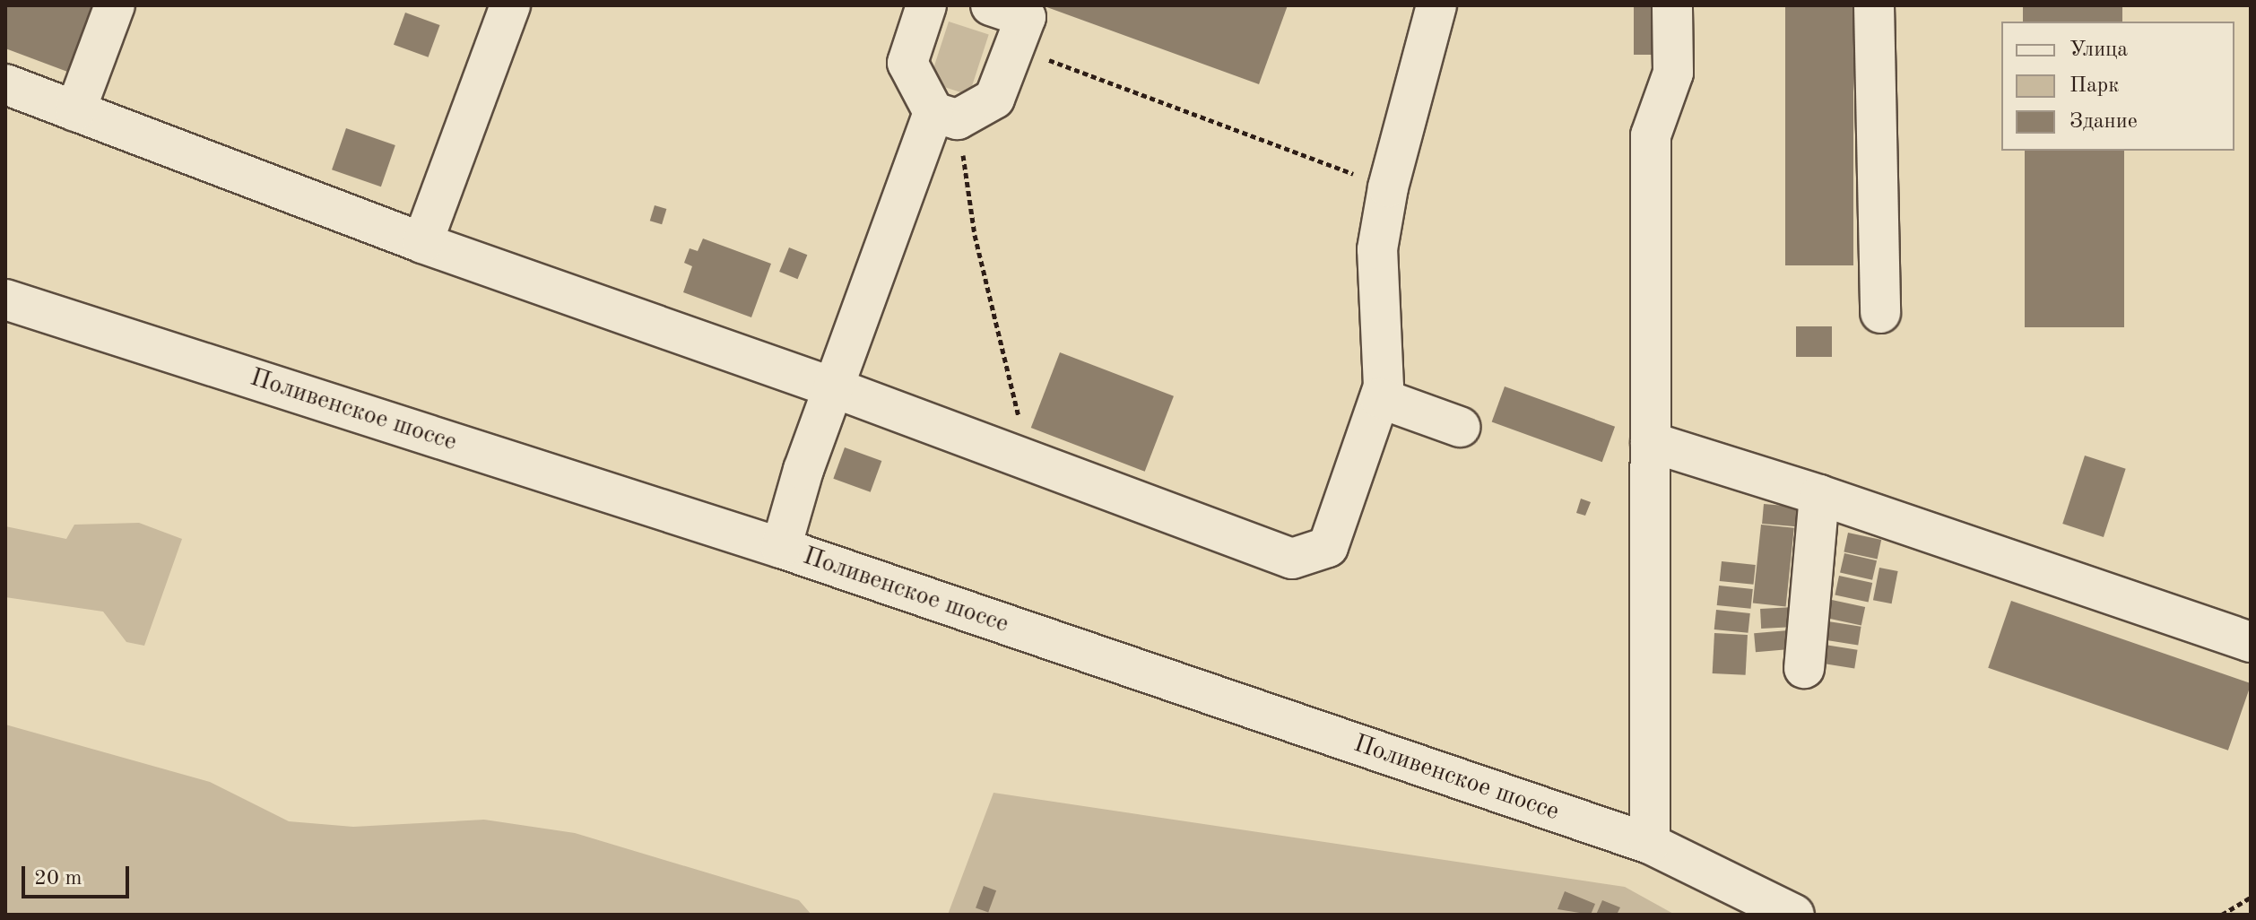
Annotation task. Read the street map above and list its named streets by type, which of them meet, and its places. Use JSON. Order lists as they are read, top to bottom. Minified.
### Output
{"streets":{"street":["Поливенское шоссе"]},"legend":["Улица","Парк","Здание"],"scale_bar":"20 m"}
